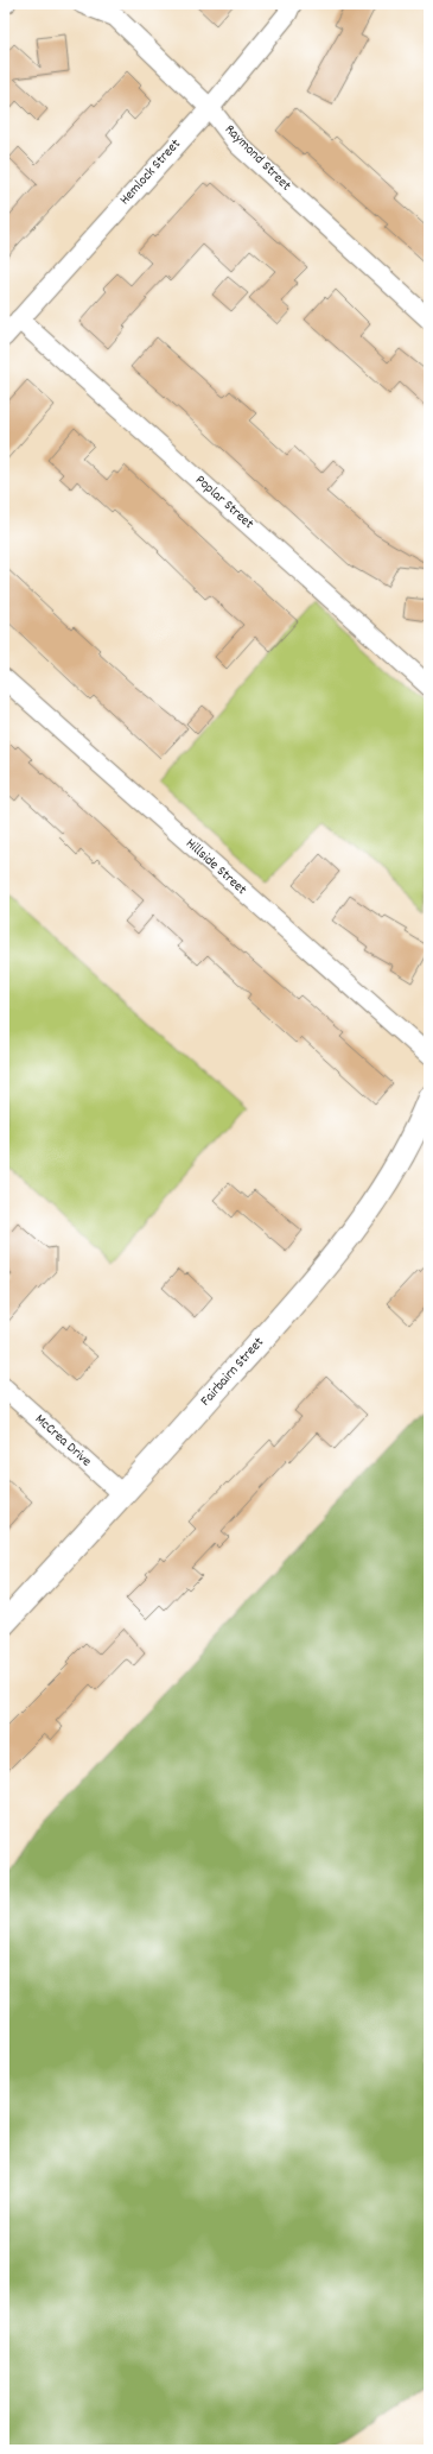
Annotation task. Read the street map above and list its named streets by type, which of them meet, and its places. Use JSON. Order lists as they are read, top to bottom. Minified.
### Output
{"streets":{"main road":["Fairbairn Street"],"street":["Raymond Street","Hemlock Street","Poplar Street","Hillside Street","McCrea Drive"]},"crossings":[["Raymond Street","Hemlock Street"],["Hemlock Street","Poplar Street"],["Fairbairn Street","McCrea Drive"]]}
